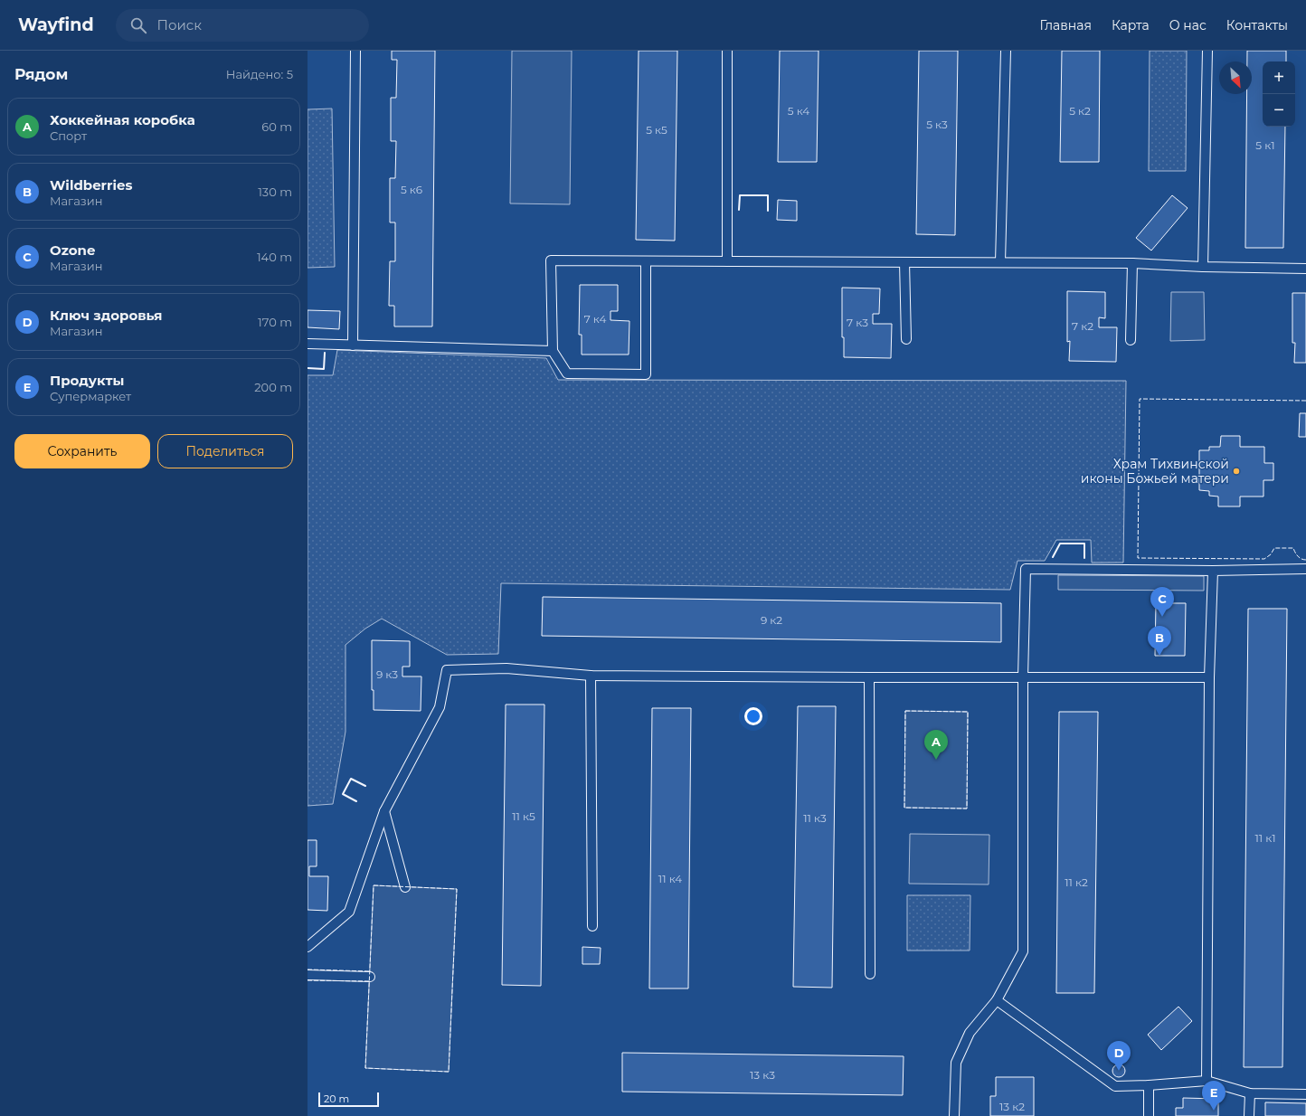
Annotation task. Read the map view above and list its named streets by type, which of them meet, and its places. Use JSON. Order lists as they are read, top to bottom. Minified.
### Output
{"places":["Храм Тихвинской иконы Божьей матери"],"house_numbers":["5 к4","5 к2","5 к3","5 к5","5 к1","5 к6","7 к4","7 к3","7 к2","9 к2","9 к3","11 к5","11 к3","11 к1","11 к4","11 к2","13 к3","13 к2"],"scale_bar":"20 m","north":"bottom right","page":{"header":"Wayfind","search":"Поиск","nav":["Главная","Карта","О нас","Контакты"],"heading":["Рядом","Найдено: 5"],"map_buttons":["+","−"],"list":[{"mark":"A","name":"Хоккейная коробка","note":"Спорт","value":"60 m"},{"mark":"B","name":"Wildberries","note":"Магазин","value":"130 m"},{"mark":"C","name":"Ozone","note":"Магазин","value":"140 m"},{"mark":"D","name":"Ключ здоровья","note":"Магазин","value":"170 m"},{"mark":"E","name":"Продукты","note":"Супермаркет","value":"200 m"}],"buttons":["Сохранить","Поделиться"],"pins":["C","B","A","D","E"],"scale":"20 m"}}
